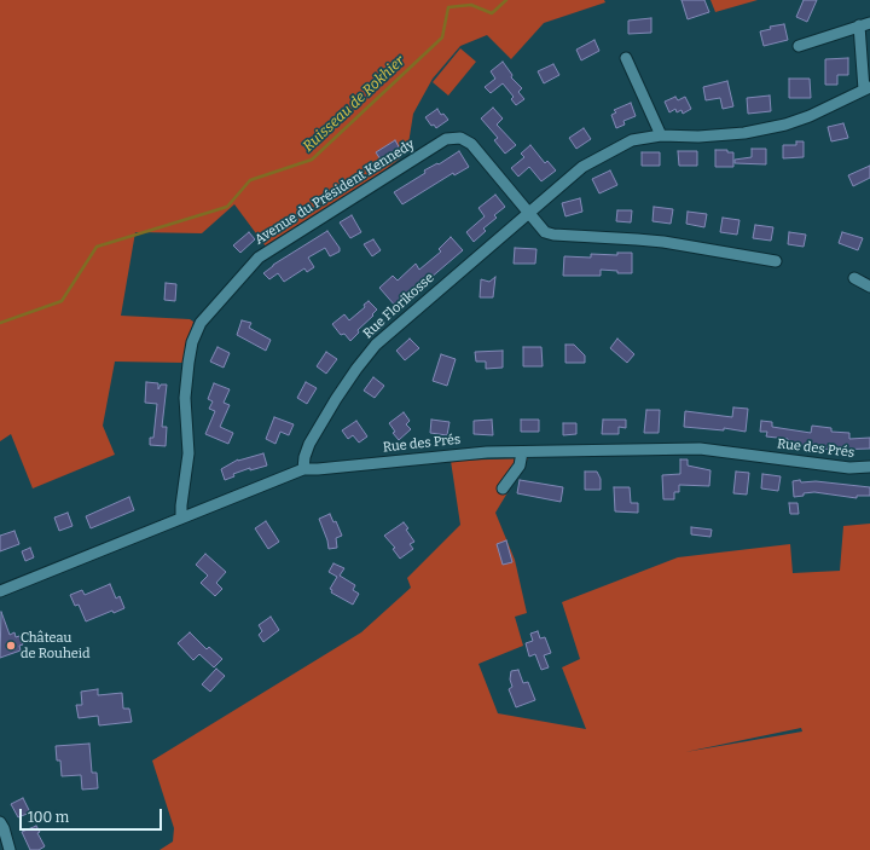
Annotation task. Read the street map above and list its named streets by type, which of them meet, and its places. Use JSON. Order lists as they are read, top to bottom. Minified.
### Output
{"streets":{"street":["Avenue du Président Kennedy","Rue Florikosse","Rue des Prés"]},"crossings":[["Avenue du Président Kennedy","Rue Florikosse"],["Avenue du Président Kennedy","Rue des Prés"],["Rue Florikosse","Rue des Prés"]],"water":["Ruisseau de Rokhier"],"places":["Château de Rouheid"],"scale_bar":"100 m"}
